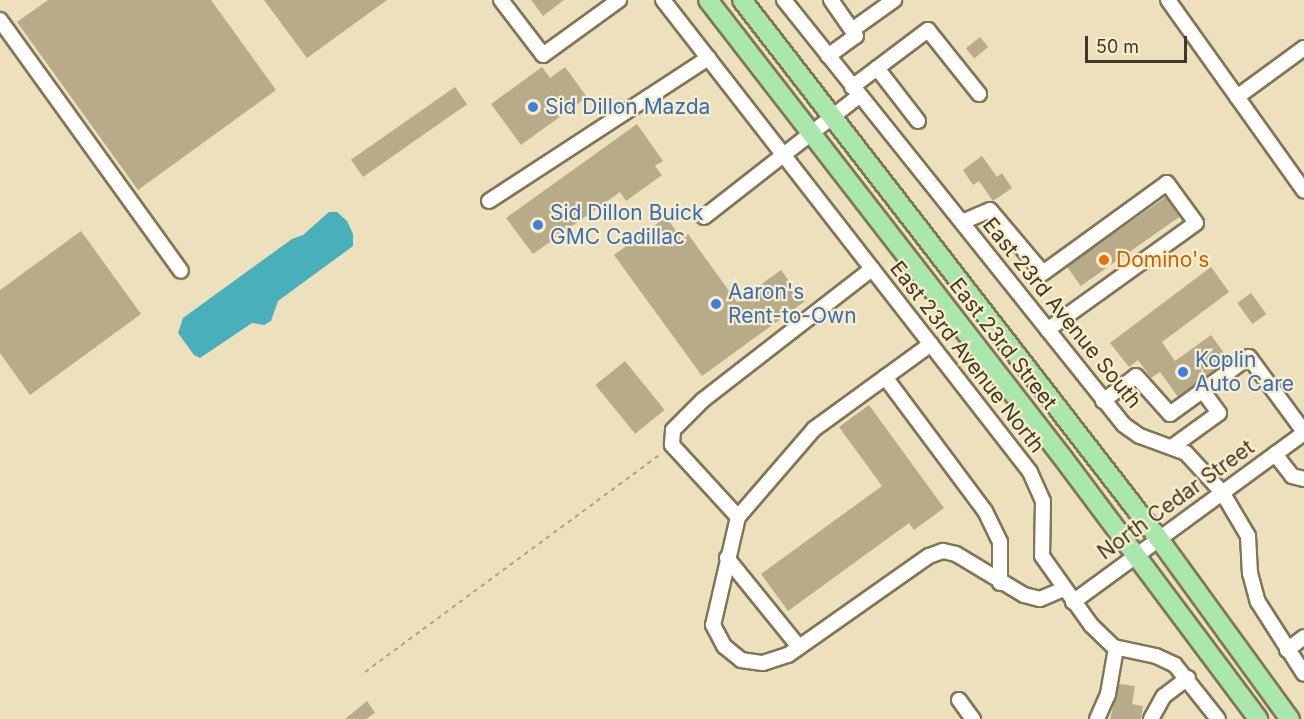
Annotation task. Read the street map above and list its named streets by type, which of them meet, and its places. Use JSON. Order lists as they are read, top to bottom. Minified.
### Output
{"streets":{"main road":["East 23rd Street"],"street":["East 23rd Avenue South","East 23rd Avenue North","North Cedar Street"]},"crossings":[["East 23rd Avenue South","North Cedar Street"],["East 23rd Street","North Cedar Street"],["East 23rd Avenue North","North Cedar Street"]],"places":["Sid Dillon Mazda","Sid Dillon Buick GMC Cadillac","Domino's","Aaron's Rent-to-Own","Koplin Auto Care"],"scale_bar":"50 m"}
